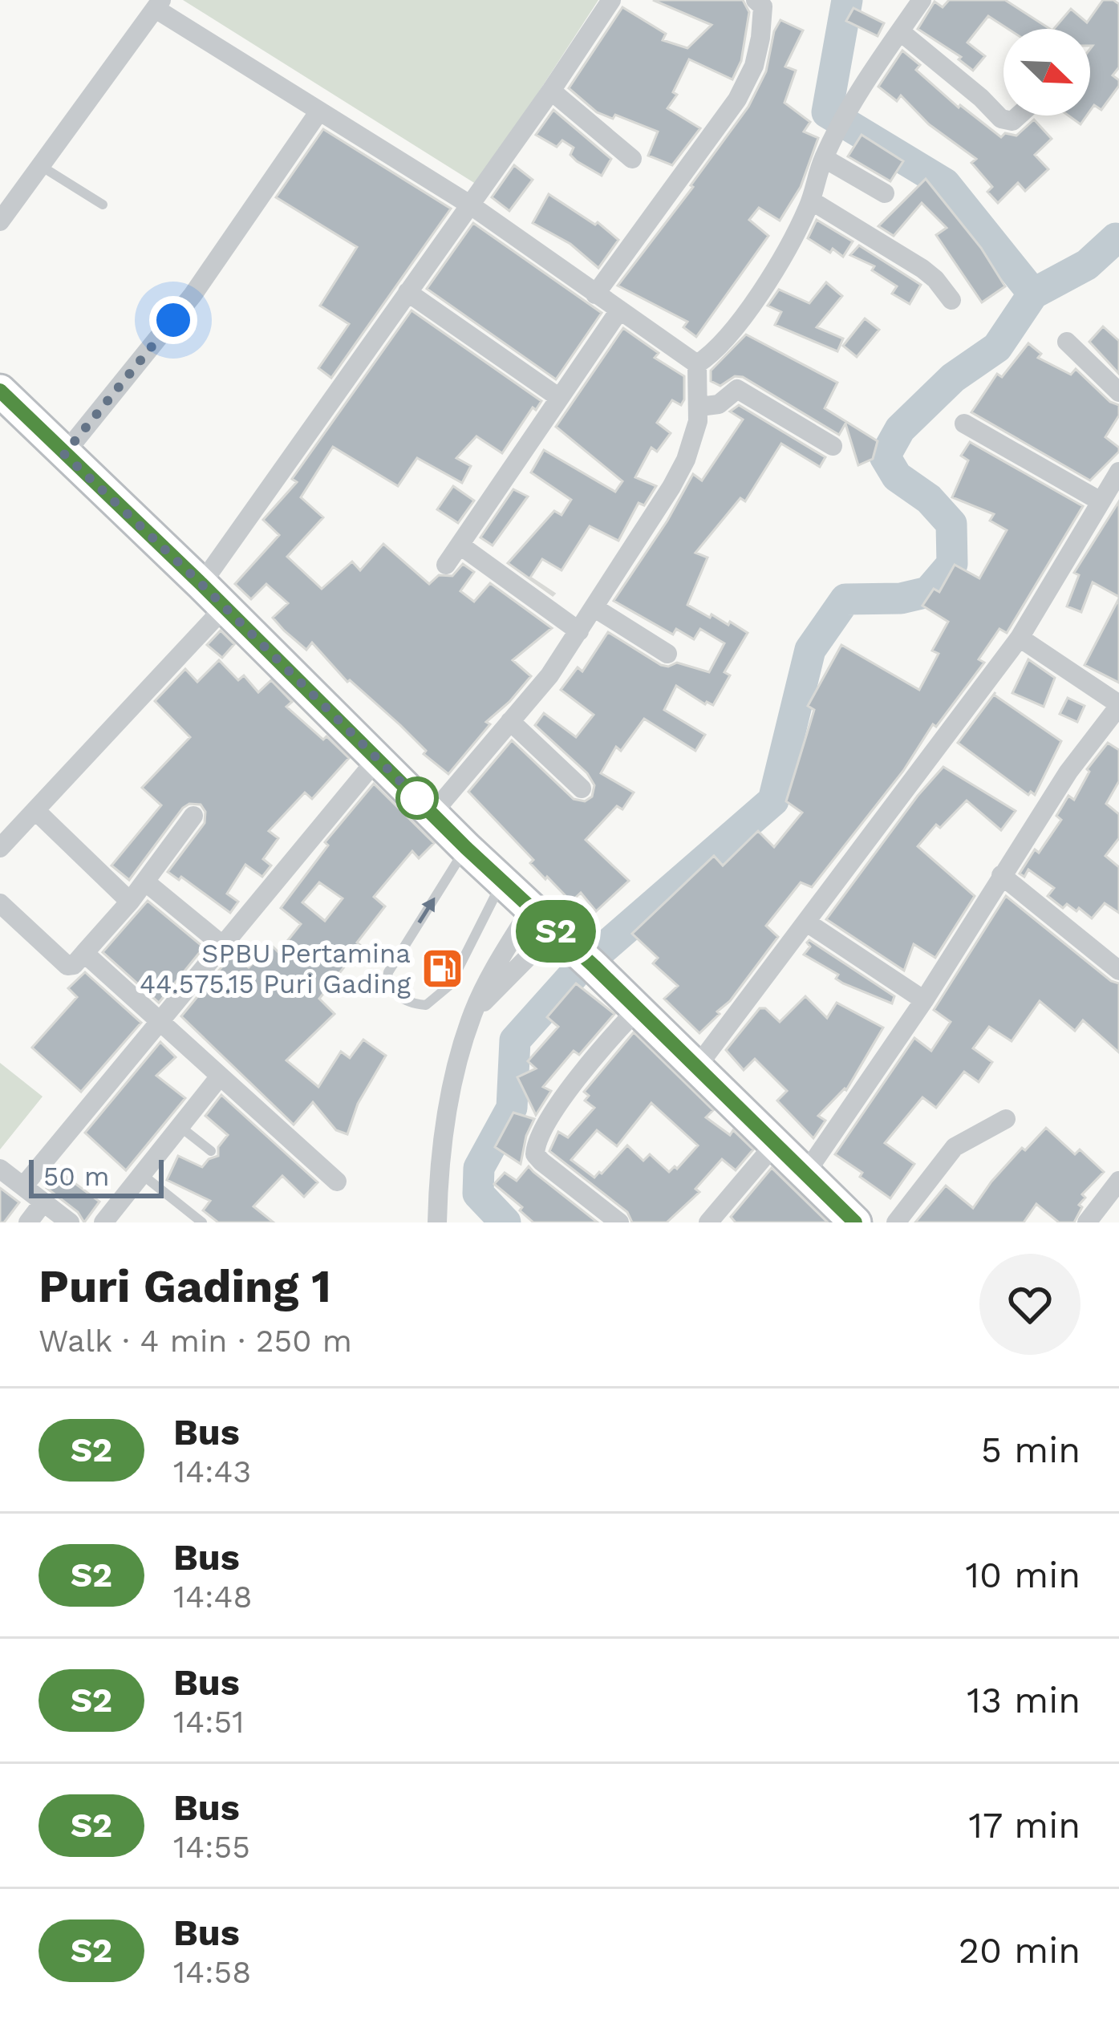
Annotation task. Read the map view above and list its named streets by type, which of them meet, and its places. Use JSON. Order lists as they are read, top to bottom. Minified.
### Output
{"places":{"fuel station":["SPBU Pertamina 44.575.15 Puri Gading"]},"lines":["bus line S2"],"scale_bar":"50 m","north":"bottom right","page":{"on_map":"S2","scale":"50 m","heading":["Puri Gading 1","Walk · 4 min · 250 m"],"list":[{"mark":"S2","name":"Bus","note":"14:43","value":"5 min"},{"mark":"S2","name":"Bus","note":"14:48","value":"10 min"},{"mark":"S2","name":"Bus","note":"14:51","value":"13 min"},{"mark":"S2","name":"Bus","note":"14:55","value":"17 min"},{"mark":"S2","name":"Bus","note":"14:58","value":"20 min"}]}}
